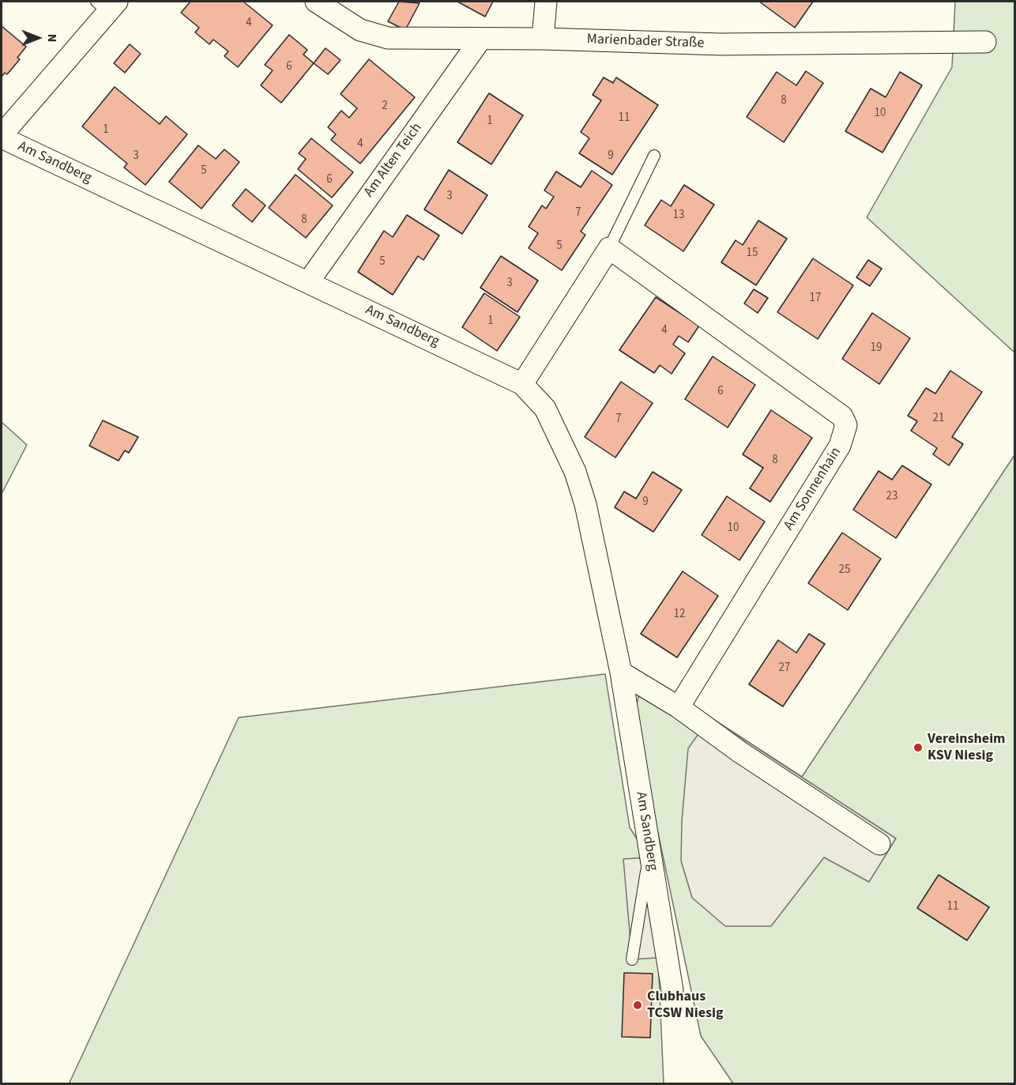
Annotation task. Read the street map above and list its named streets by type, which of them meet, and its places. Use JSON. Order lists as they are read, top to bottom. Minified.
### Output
{"streets":{"street":["Marienbader Straße","Am Alten Teich","Am Sandberg","Am Sonnenhain"]},"crossings":[["Marienbader Straße","Am Alten Teich"],["Am Alten Teich","Am Sandberg"]],"places":["Vereinsheim KSV Niesig","Clubhaus TCSW Niesig"],"house_numbers":["4","6","8","2","10","11","1","1","4","3","9","5","6","3","7","13","8","5","15","5","3","17","1","4","19","6","21","7","8","23","9","10","25","12","27","11"],"north":"right"}
